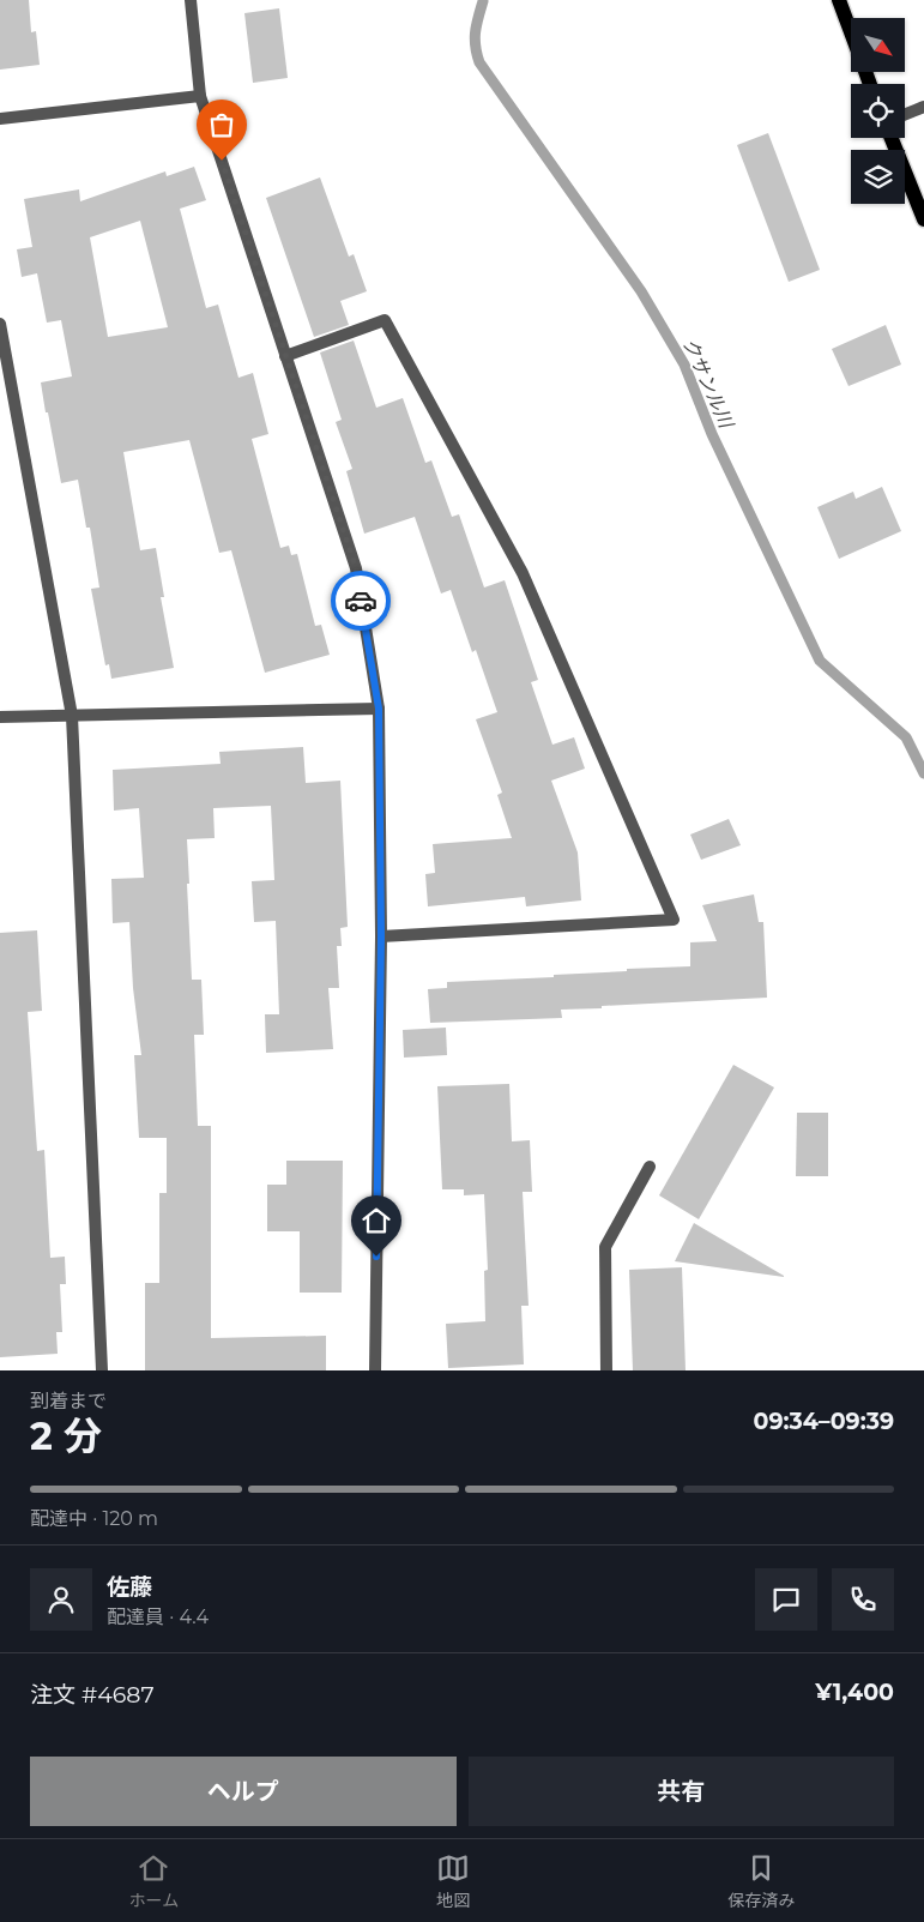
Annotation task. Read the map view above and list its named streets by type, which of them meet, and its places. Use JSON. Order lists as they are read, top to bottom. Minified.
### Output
{"water":["クサンル川"],"north":"bottom right","page":{"heading":["2 分","到着まで","09:34–09:39"],"panel":["佐藤","配達員 · 4.4","注文 #4687","¥1,400"],"bar":"配達中 · 120 m","buttons":["ヘルプ","共有"],"tabs":["ホーム","地図","保存済み"]}}
